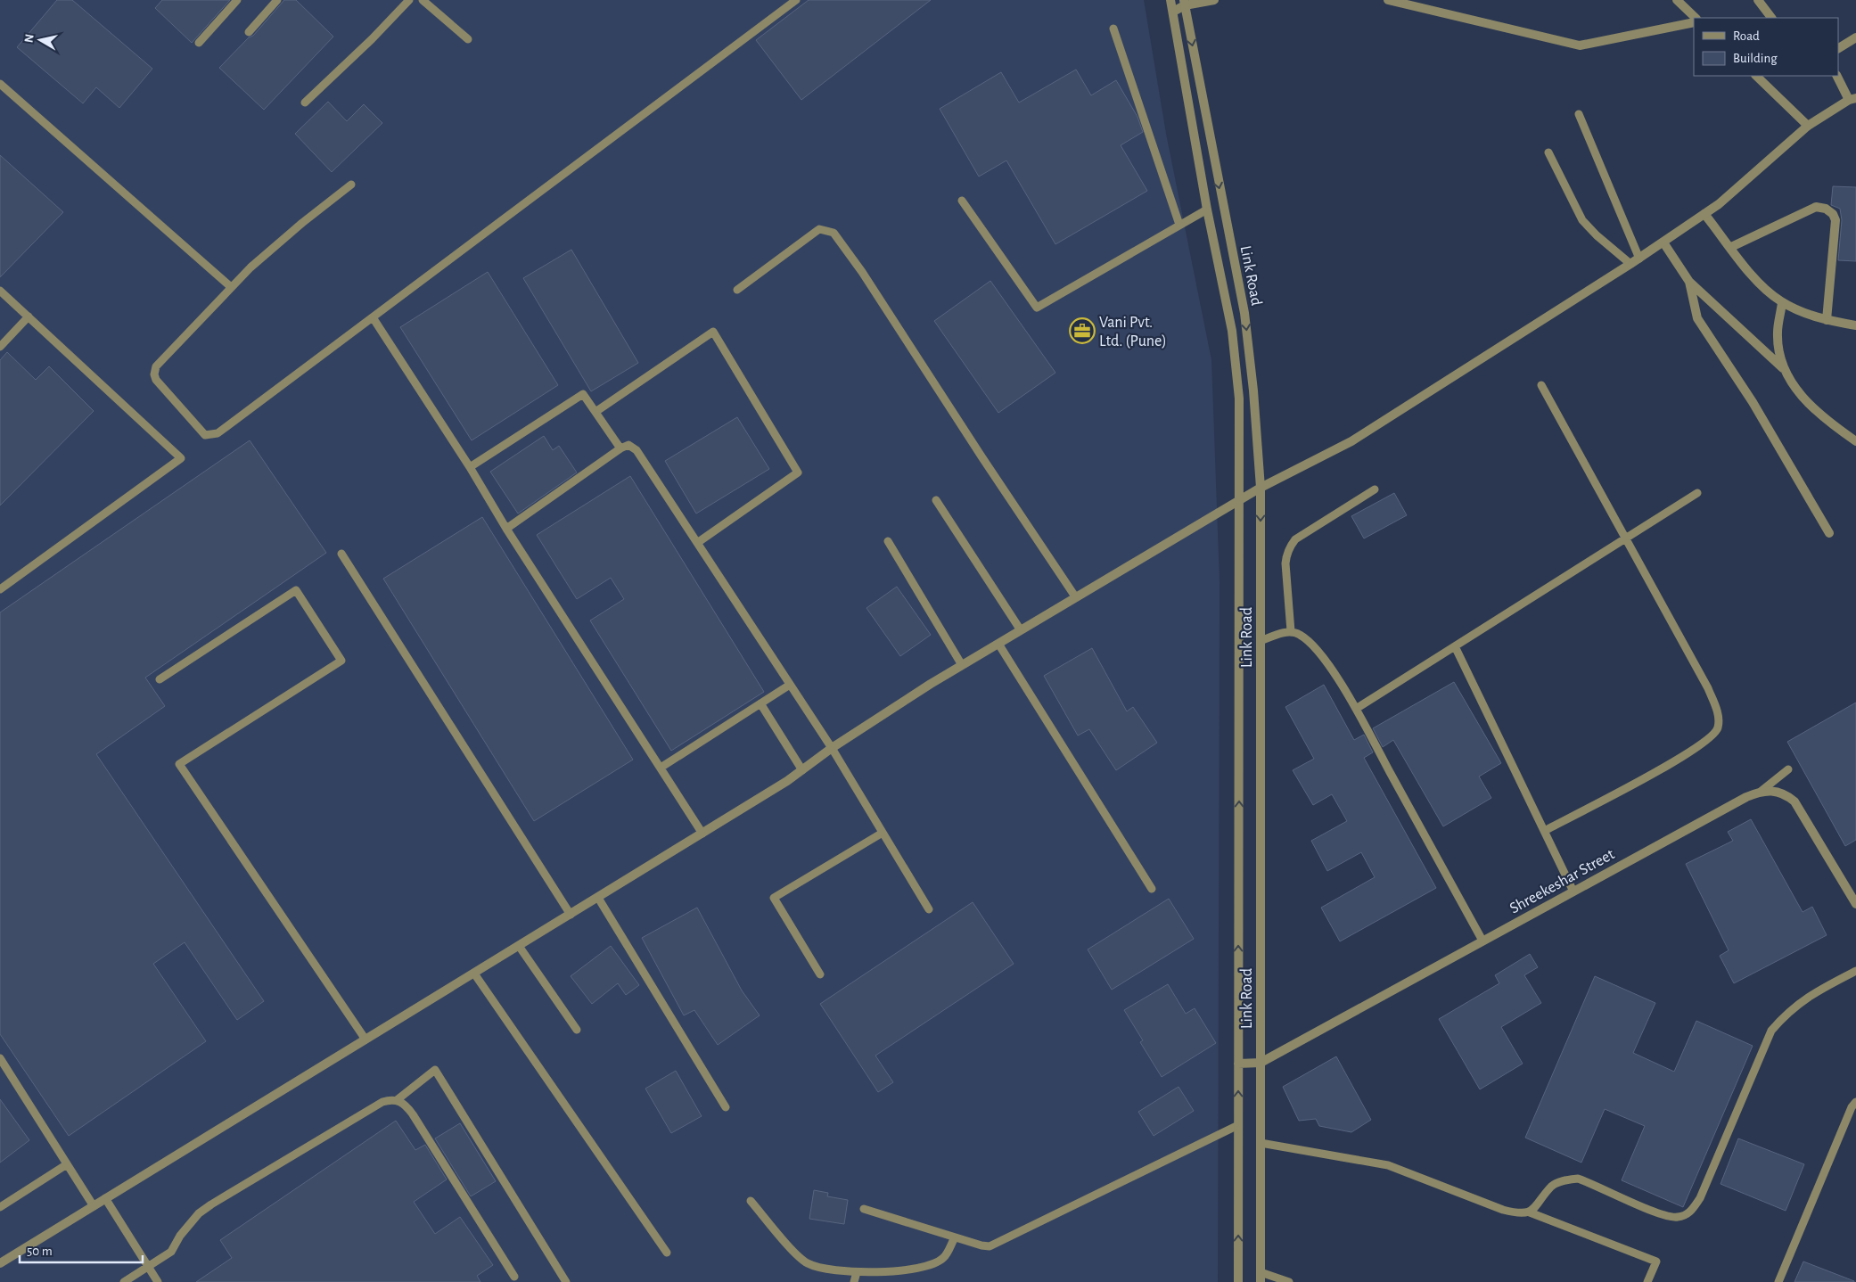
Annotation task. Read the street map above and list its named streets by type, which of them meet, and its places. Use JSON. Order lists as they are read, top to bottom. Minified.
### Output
{"streets":{"street":["Link Road","Shreekeshar Street"]},"crossings":[["Link Road","Shreekeshar Street"]],"places":{"office":["Vani Pvt. Ltd. (Pune)"]},"legend":["Road","Building"],"scale_bar":"50 m","north":"left"}
